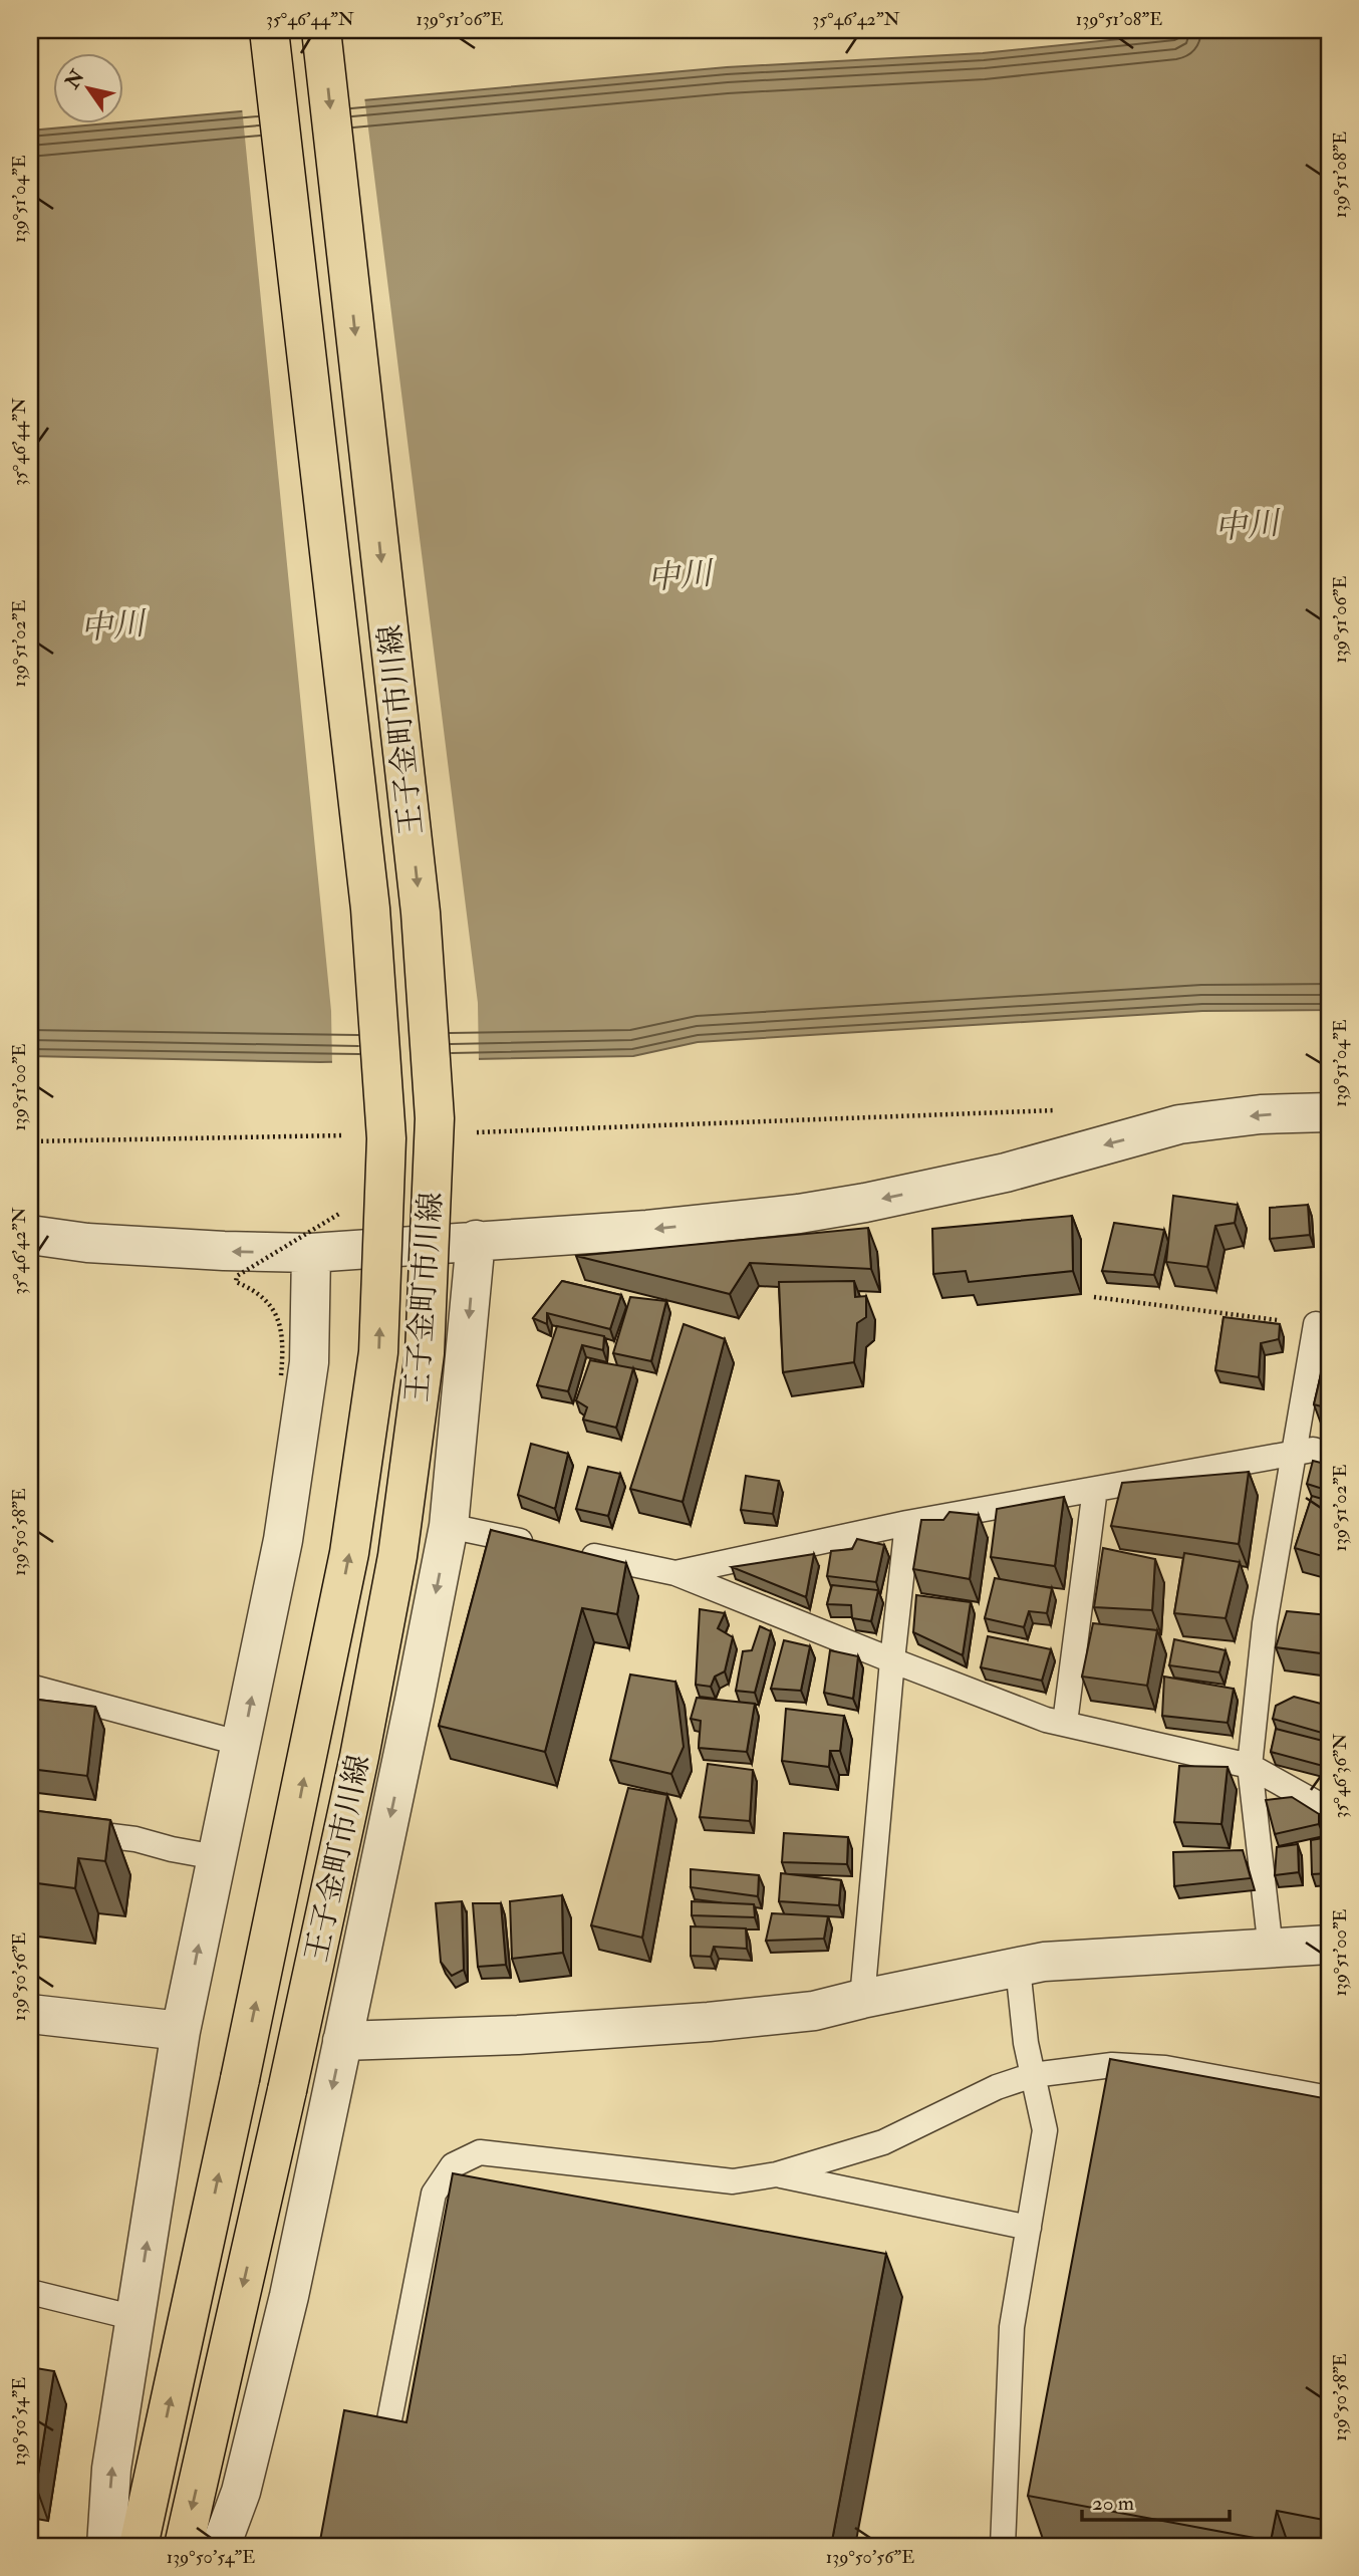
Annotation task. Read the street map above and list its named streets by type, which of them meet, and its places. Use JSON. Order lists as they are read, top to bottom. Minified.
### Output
{"streets":{"main road":["王子金町市川線"]},"water":["中川"],"scale_bar":"20 m","north":"top left","coordinates":["35°46'44\"N","139°51'06\"E","35°46'42\"N","139°51'08\"E","139°51'04\"E","139°51'02\"E","139°51'00\"E","139°50'58\"E","35°46'36\"N","139°50'56\"E","139°50'54\"E"]}
